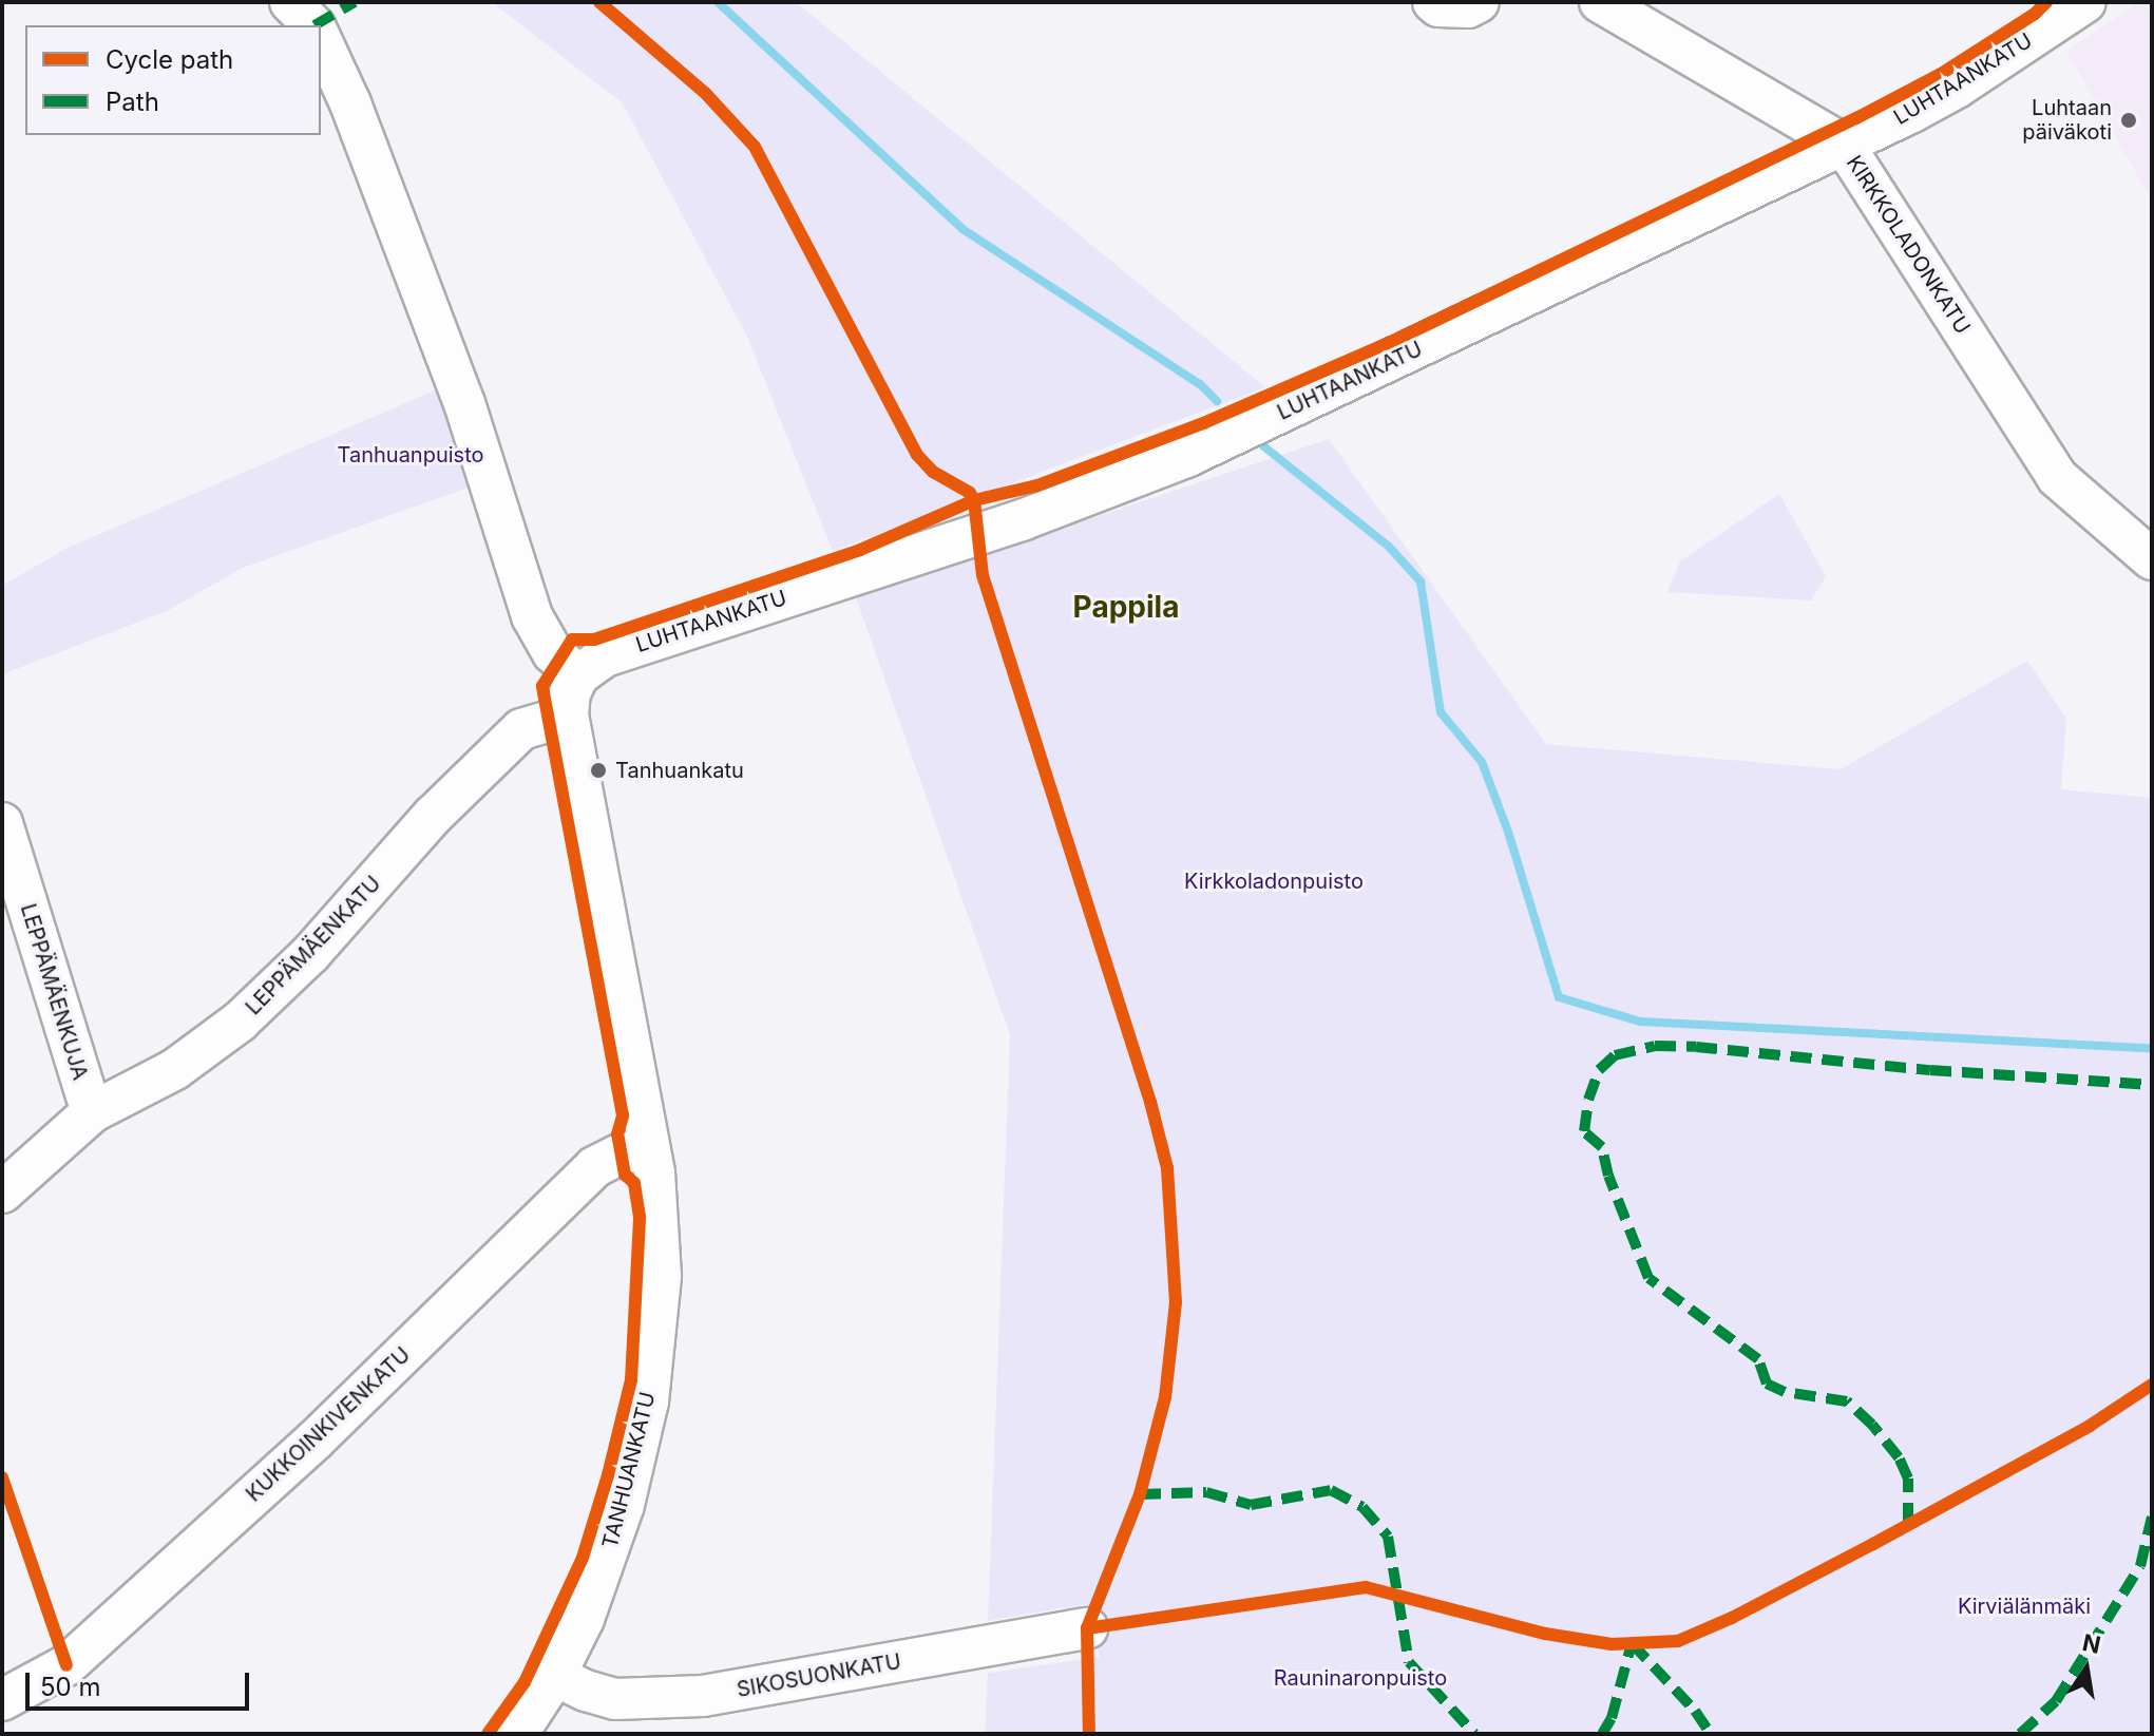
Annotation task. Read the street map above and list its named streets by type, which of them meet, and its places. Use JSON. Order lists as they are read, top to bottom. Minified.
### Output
{"streets":{"street":["LUHTAANKATU","KIRKKOLADONKATU","LEPPÄMÄENKATU","LEPPÄMÄENKUJA","KUKKOINKIVENKATU","TANHUANKATU","SIKOSUONKATU"]},"crossings":[["LUHTAANKATU","KIRKKOLADONKATU"],["LUHTAANKATU","TANHUANKATU"],["LEPPÄMÄENKATU","LEPPÄMÄENKUJA"],["LEPPÄMÄENKATU","TANHUANKATU"],["KUKKOINKIVENKATU","TANHUANKATU"],["TANHUANKATU","SIKOSUONKATU"]],"districts":["Pappila"],"parks":["Tanhuanpuisto","Kirkkoladonpuisto","Kirviälänmäki","Rauninaronpuisto"],"places":["Luhtaan päiväkoti","Tanhuankatu"],"legend":["Cycle path","Path"],"scale_bar":"50 m","north":"top"}
